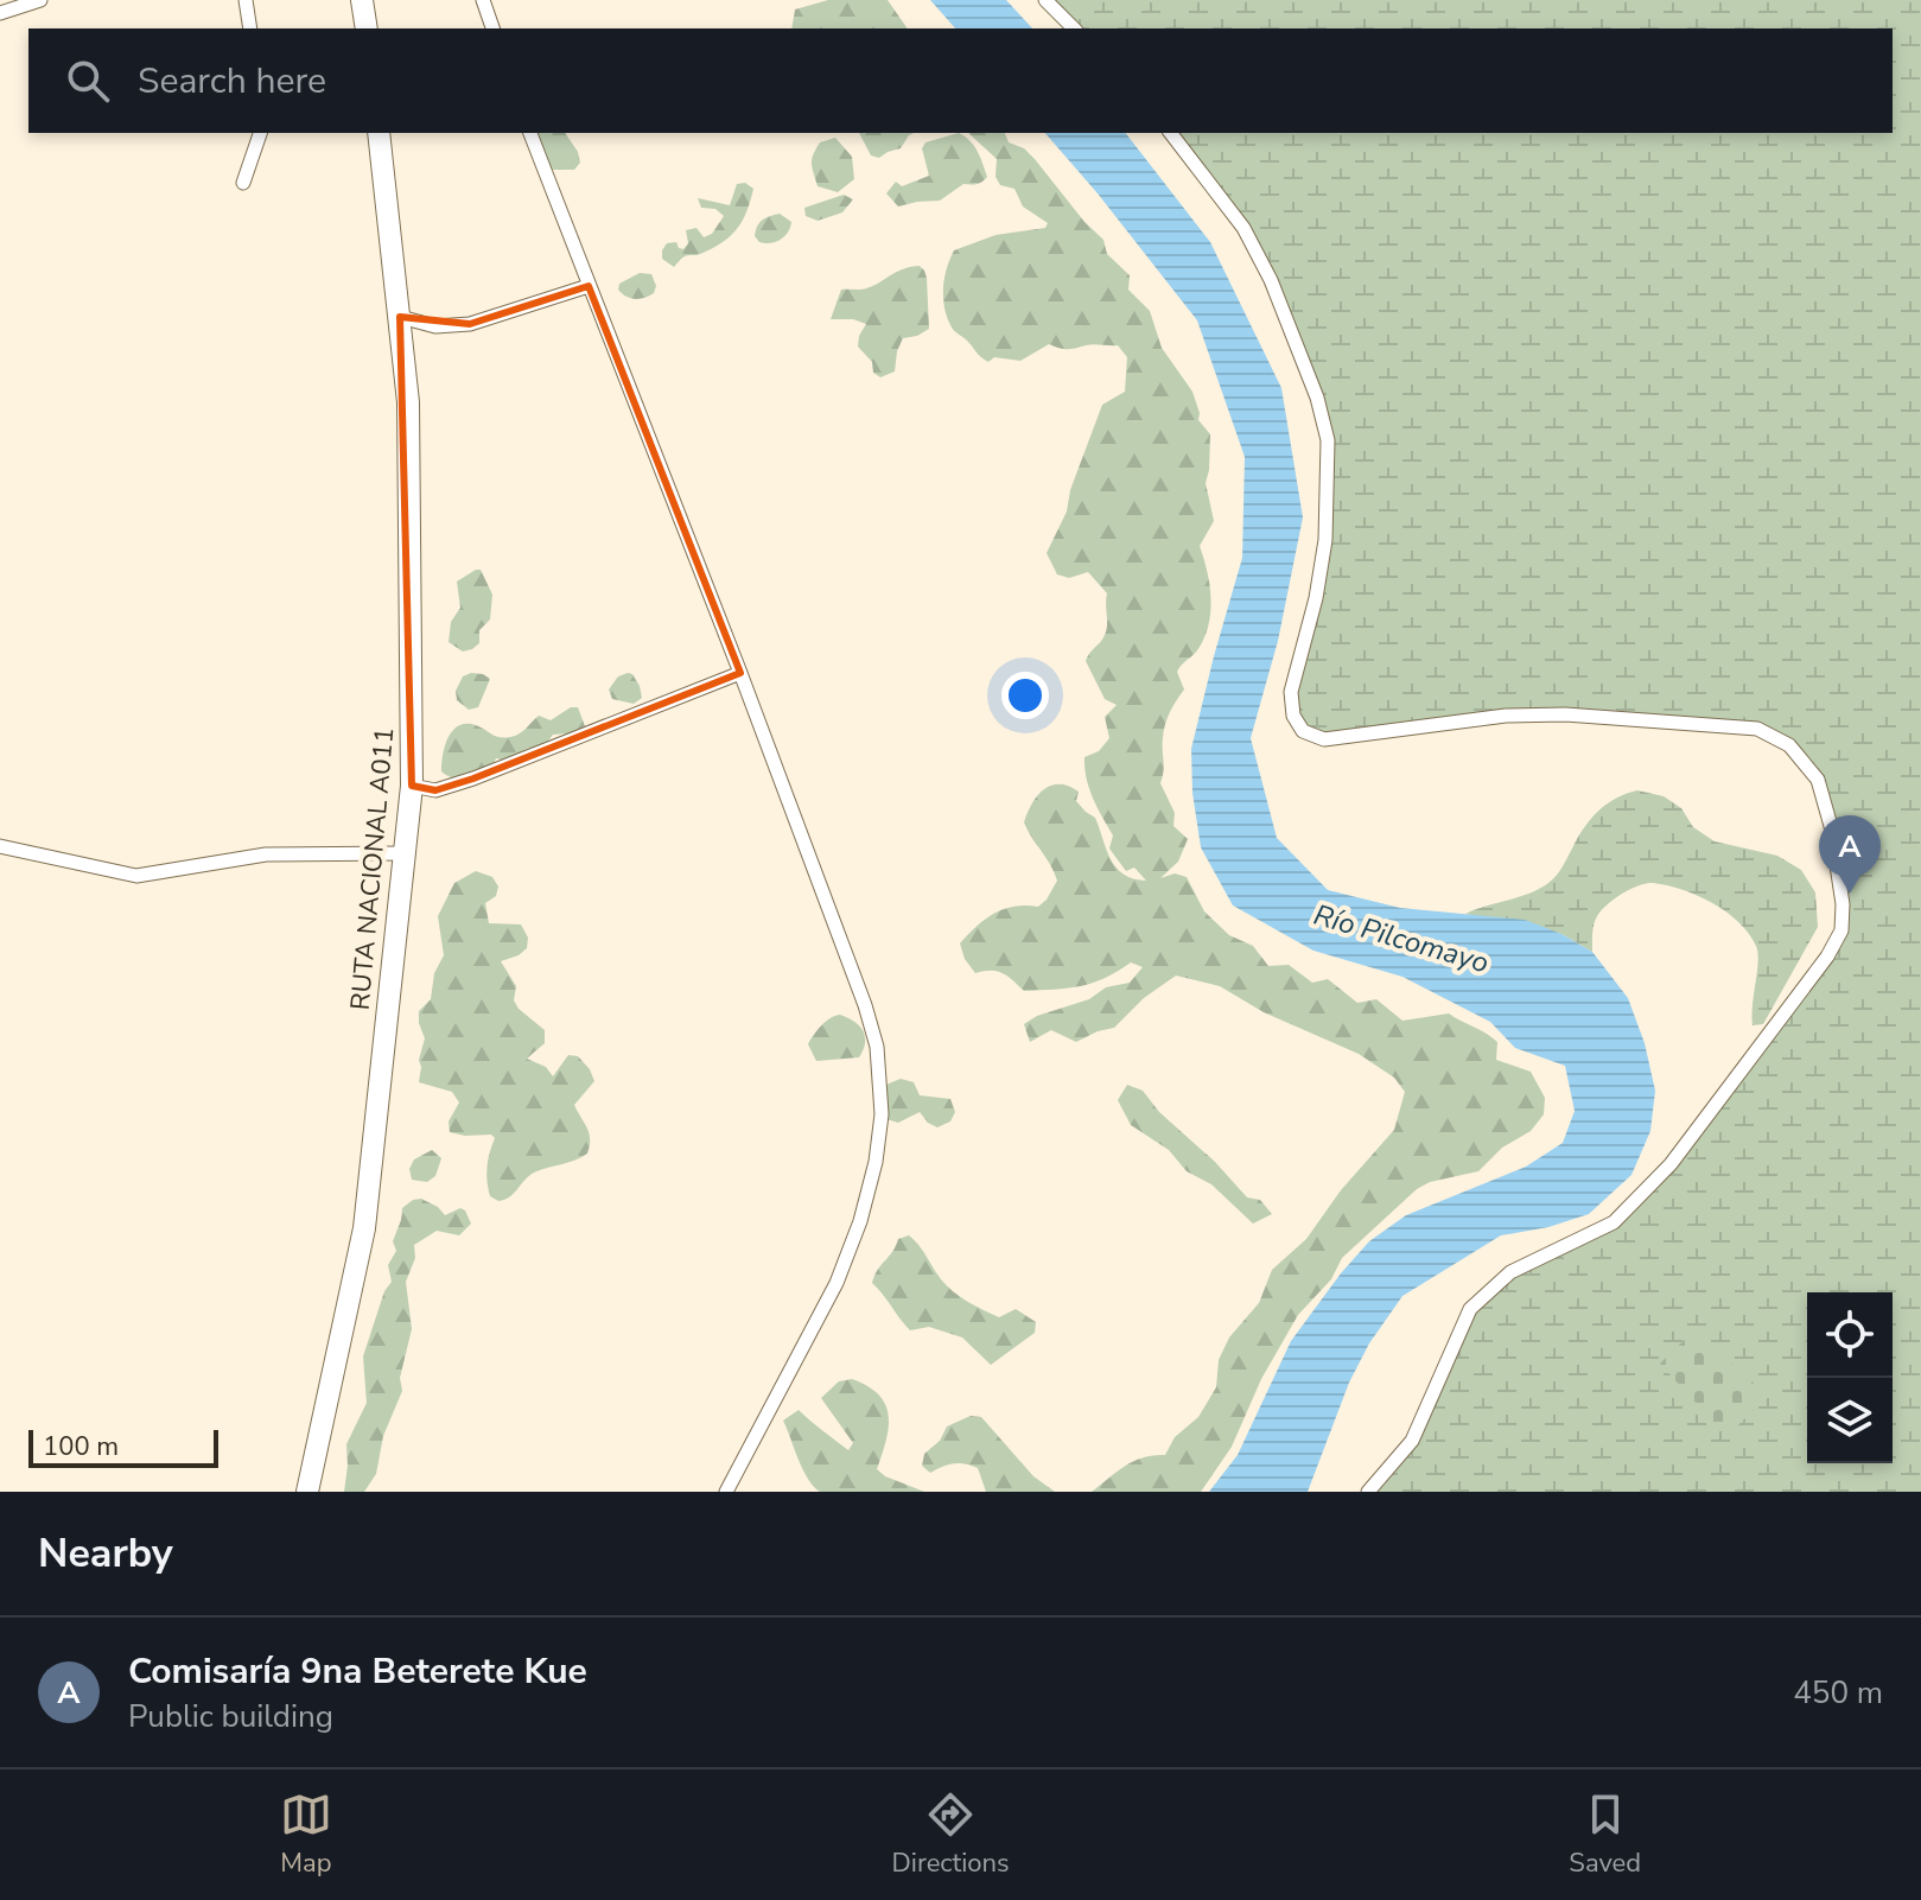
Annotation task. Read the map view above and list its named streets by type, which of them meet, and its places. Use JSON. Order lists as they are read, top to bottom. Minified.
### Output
{"streets":{"main road":["RUTA NACIONAL A011"]},"water":["Río Pilcomayo"],"scale_bar":"100 m","page":{"search":"Search here","pins":"A","scale":"100 m","heading":"Nearby","list":[{"mark":"A","name":"Comisaría 9na Beterete Kue","note":"Public building","value":"450 m"}],"nav":["Map","Directions","Saved"]}}
